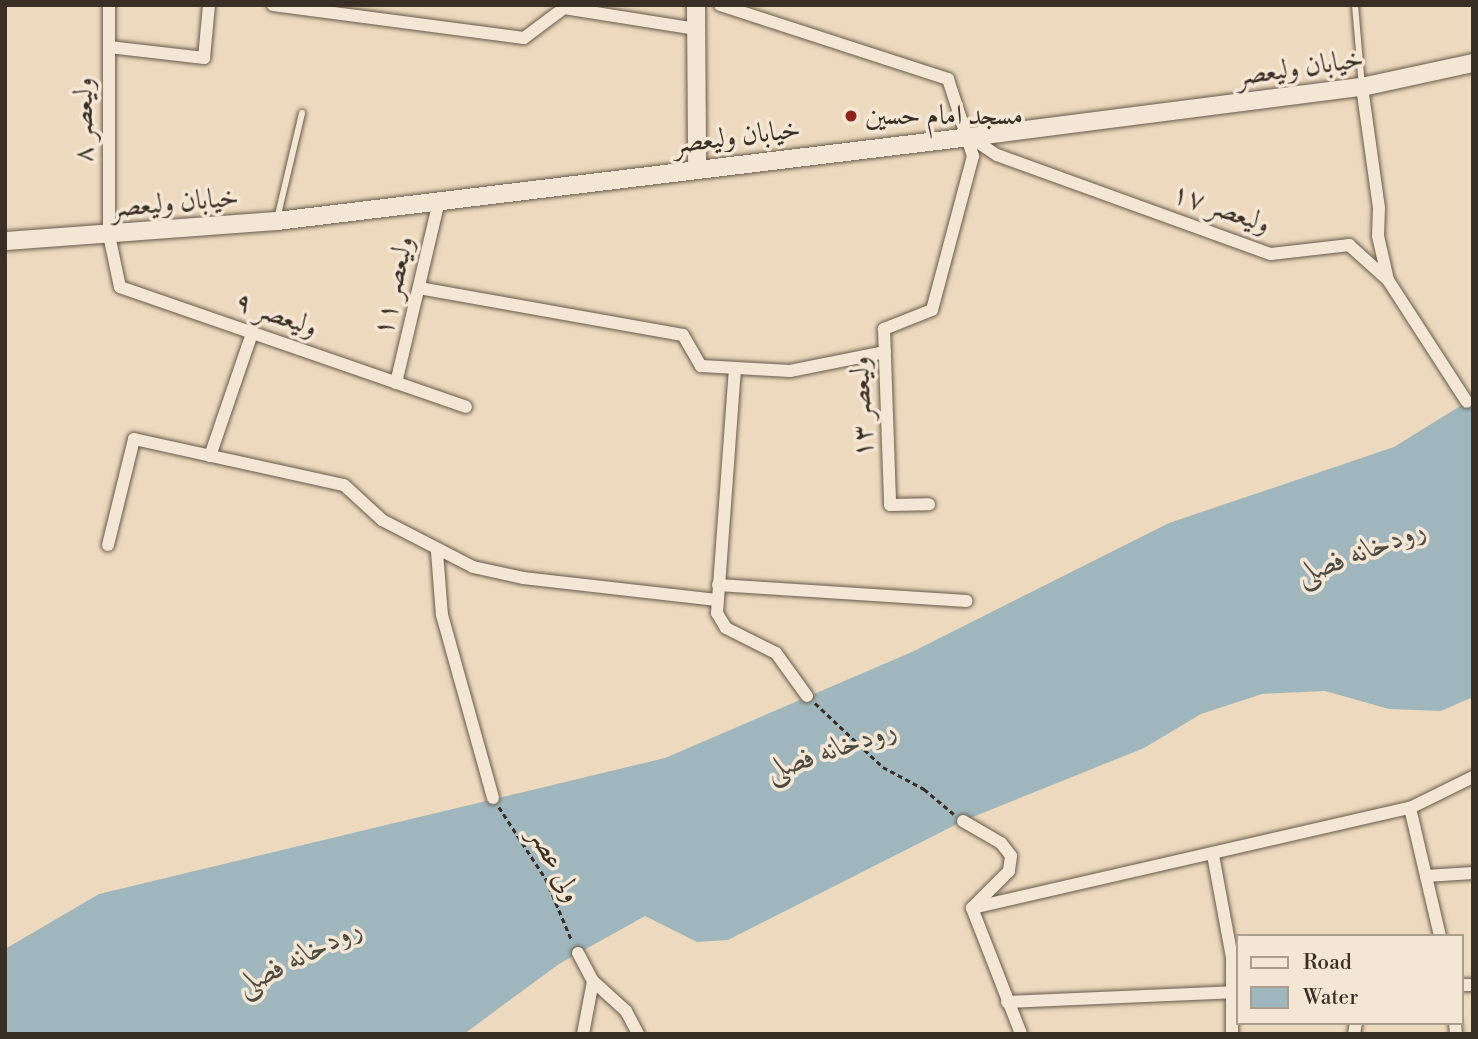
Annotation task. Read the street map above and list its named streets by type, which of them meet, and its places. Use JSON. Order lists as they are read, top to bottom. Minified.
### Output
{"streets":{"main road":["خیابان ولیعصر"],"street":["ولیعصر ۸","ولیعصر ۱۷","ولیعصر ۱۱","ولیعصر ۹","ولیعصر ۱۳"],"path":["ولی عصر"]},"crossings":[["خیابان ولیعصر","ولیعصر ۸"],["خیابان ولیعصر","ولیعصر ۱۷"],["خیابان ولیعصر","ولیعصر ۱۱"],["خیابان ولیعصر","ولیعصر ۹"],["خیابان ولیعصر","ولیعصر ۱۳"],["ولیعصر ۸","ولیعصر ۹"],["ولیعصر ۱۷","ولیعصر ۱۳"],["ولیعصر ۱۱","ولیعصر ۹"]],"water":["رودخانه فصلی"],"places":["مسجد امام حسین"],"legend":["Road","Water"]}
